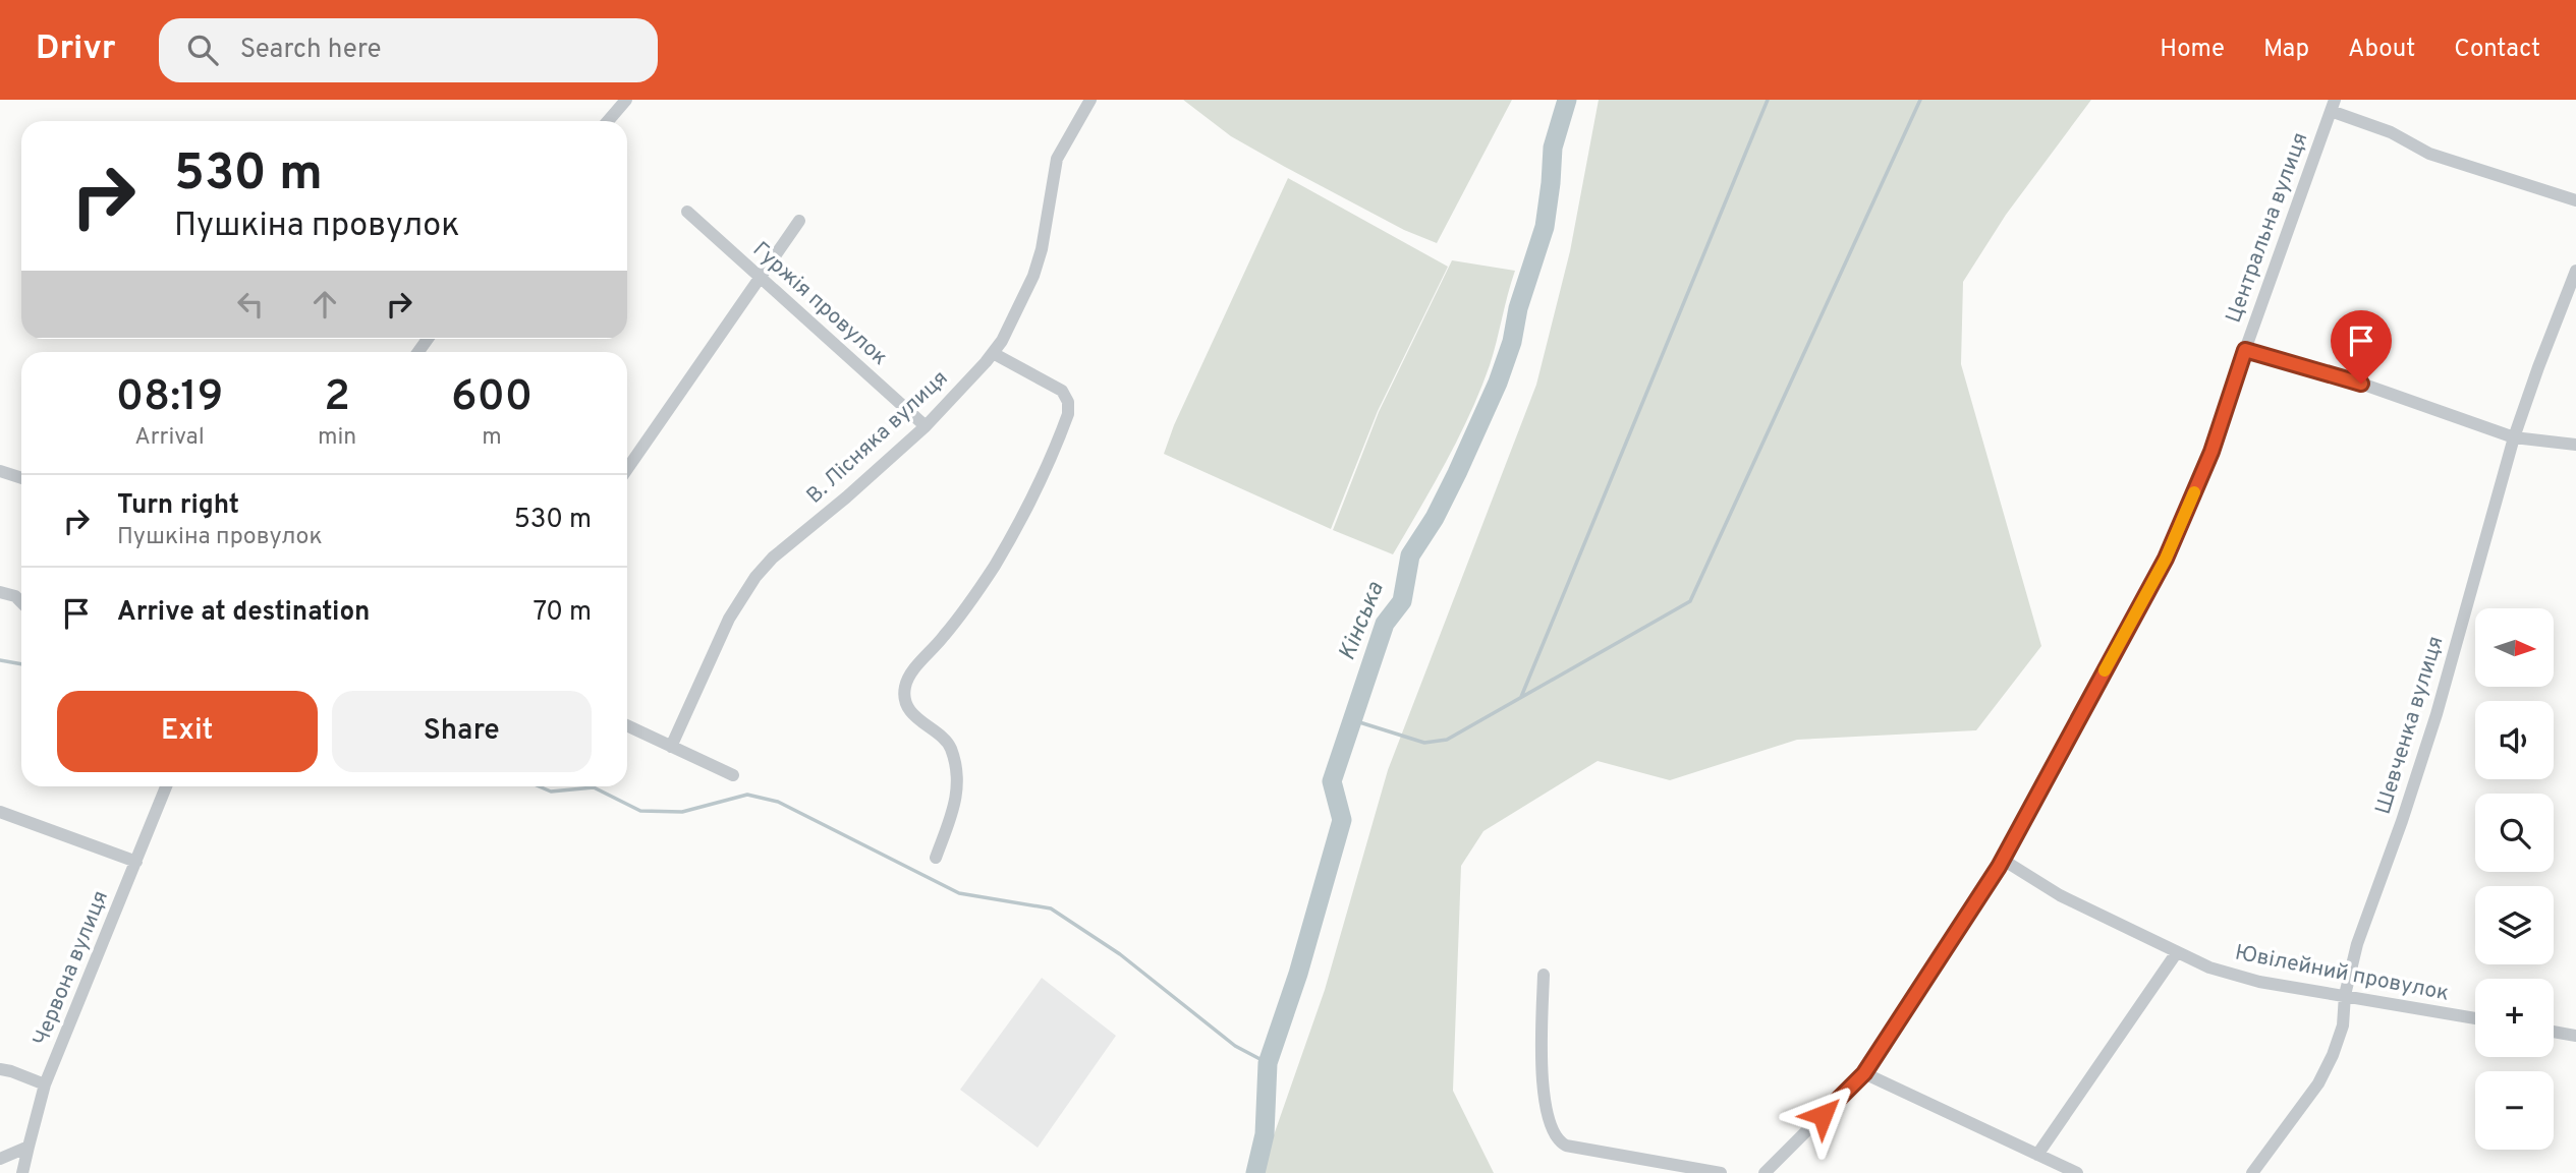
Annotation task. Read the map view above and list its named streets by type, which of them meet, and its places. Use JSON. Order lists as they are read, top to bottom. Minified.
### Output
{"streets":{"street":["Центральна вулиця","Гуржія провулок","В. Лісняка вулиця","Шевченка вулиця","Червона вулиця","Ювілейний провулок"]},"crossings":[["Центральна вулиця","Ювілейний провулок"],["Гуржія провулок","В. Лісняка вулиця"],["Шевченка вулиця","Ювілейний провулок"]],"water":["Кінська"],"north":"right","page":{"header":"Drivr","search":"Search here","nav":["Home","Map","About","Contact"],"turn":["530 m","Пушкіна провулок"],"eta":["08:19","Arrival","2","min","600","m"],"list":[{"name":"Turn right","note":"Пушкіна провулок","value":"530 m"},{"name":"Arrive at destination","value":"70 m"}],"map_buttons":["+","−"],"buttons":["Exit","Share"]}}
